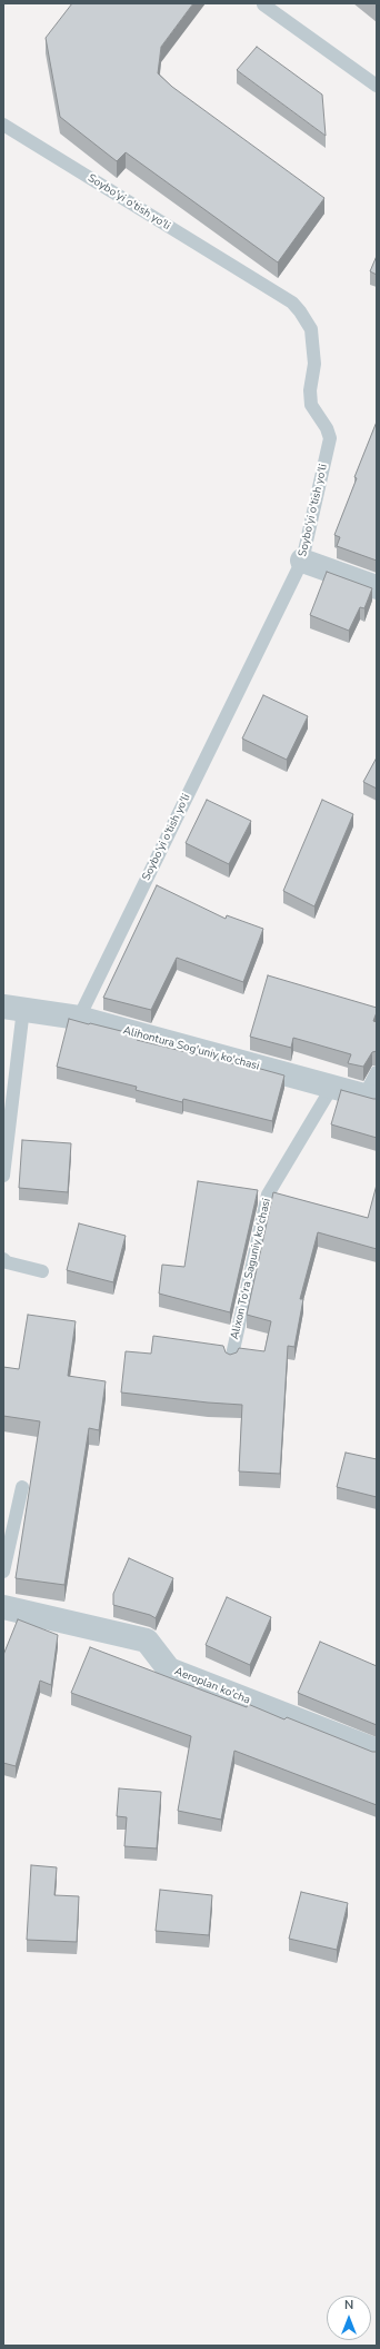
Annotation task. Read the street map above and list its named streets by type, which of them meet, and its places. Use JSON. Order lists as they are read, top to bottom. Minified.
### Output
{"streets":{"street":["Alihontura Sog'uniy ko'chasi","Aeroplan ko'cha"],"lane":["Soybo'yi o'tish yo'li","Alixon To'ra Saguniy ko'chasi"]},"crossings":[["Soybo'yi o'tish yo'li","Alihontura Sog'uniy ko'chasi"],["Alihontura Sog'uniy ko'chasi","Alixon To'ra Saguniy ko'chasi"]],"north":"top"}
